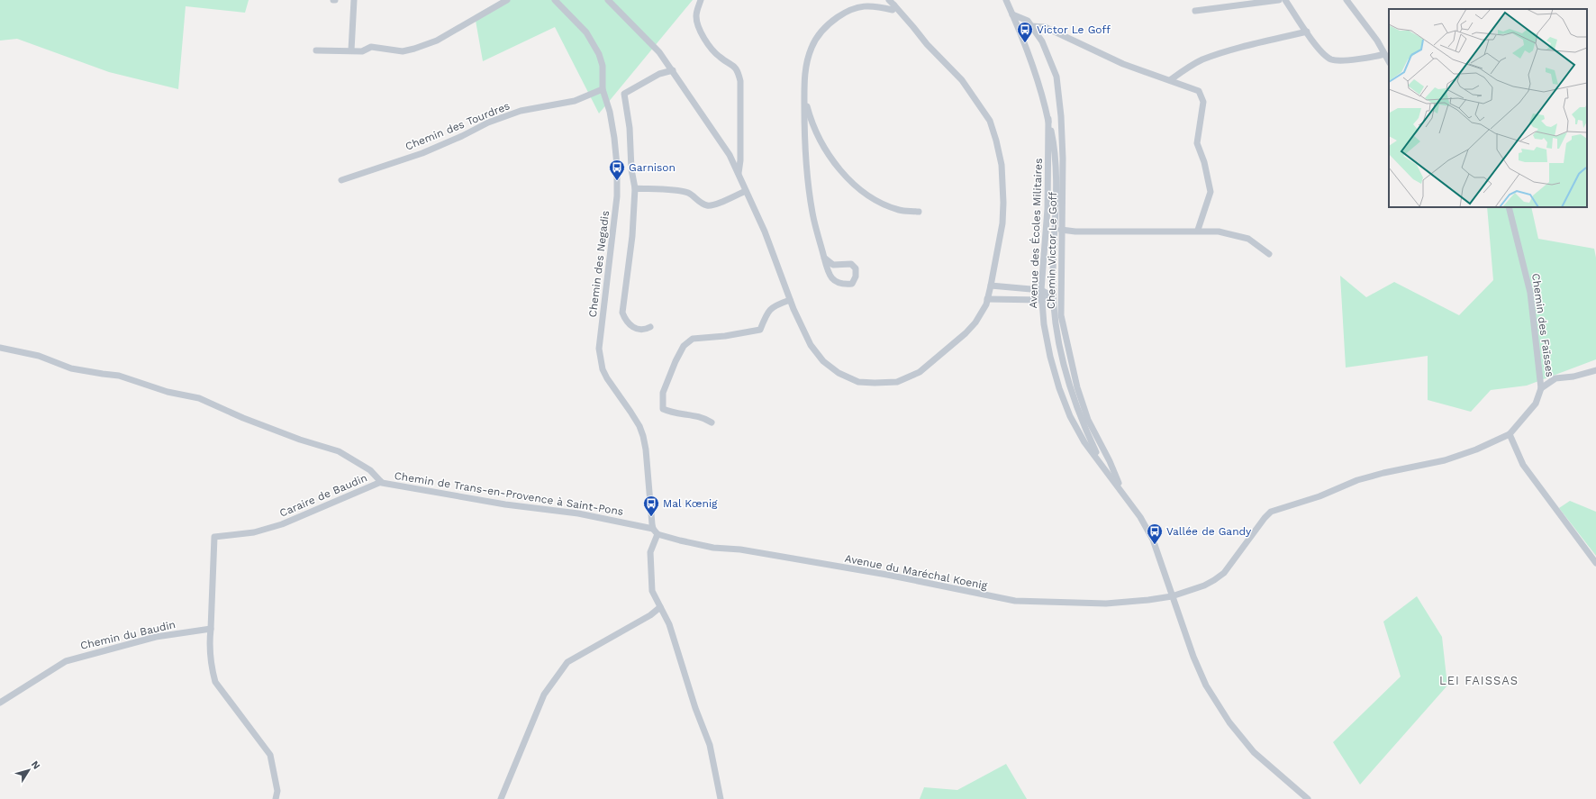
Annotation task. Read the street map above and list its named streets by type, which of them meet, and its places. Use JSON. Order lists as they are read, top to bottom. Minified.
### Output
{"streets":{"street":["Chemin des Tourdres","Avenue des Écoles Militaires","Chemin Victor Le Goff","Chemin des Negadis","Chemin des Faïsses","Chemin de Trans-en-Provence à Saint-Pons","Caraire de Baudin","Avenue du Maréchal Koenig","Chemin du Baudin"]},"crossings":[["Chemin des Tourdres","Chemin des Negadis"],["Avenue des Écoles Militaires","Chemin Victor Le Goff"],["Avenue des Écoles Militaires","Avenue du Maréchal Koenig"],["Chemin des Negadis","Chemin de Trans-en-Provence à Saint-Pons"],["Chemin des Negadis","Avenue du Maréchal Koenig"],["Chemin des Faïsses","Avenue du Maréchal Koenig"],["Chemin de Trans-en-Provence à Saint-Pons","Caraire de Baudin"],["Chemin de Trans-en-Provence à Saint-Pons","Avenue du Maréchal Koenig"],["Caraire de Baudin","Chemin du Baudin"]],"districts":["LEI FAISSAS"],"places":{"bus stop":["Victor Le Goff","Garnison","Mal Kœnig","Vallée de Gandy"]},"north":"top right"}
